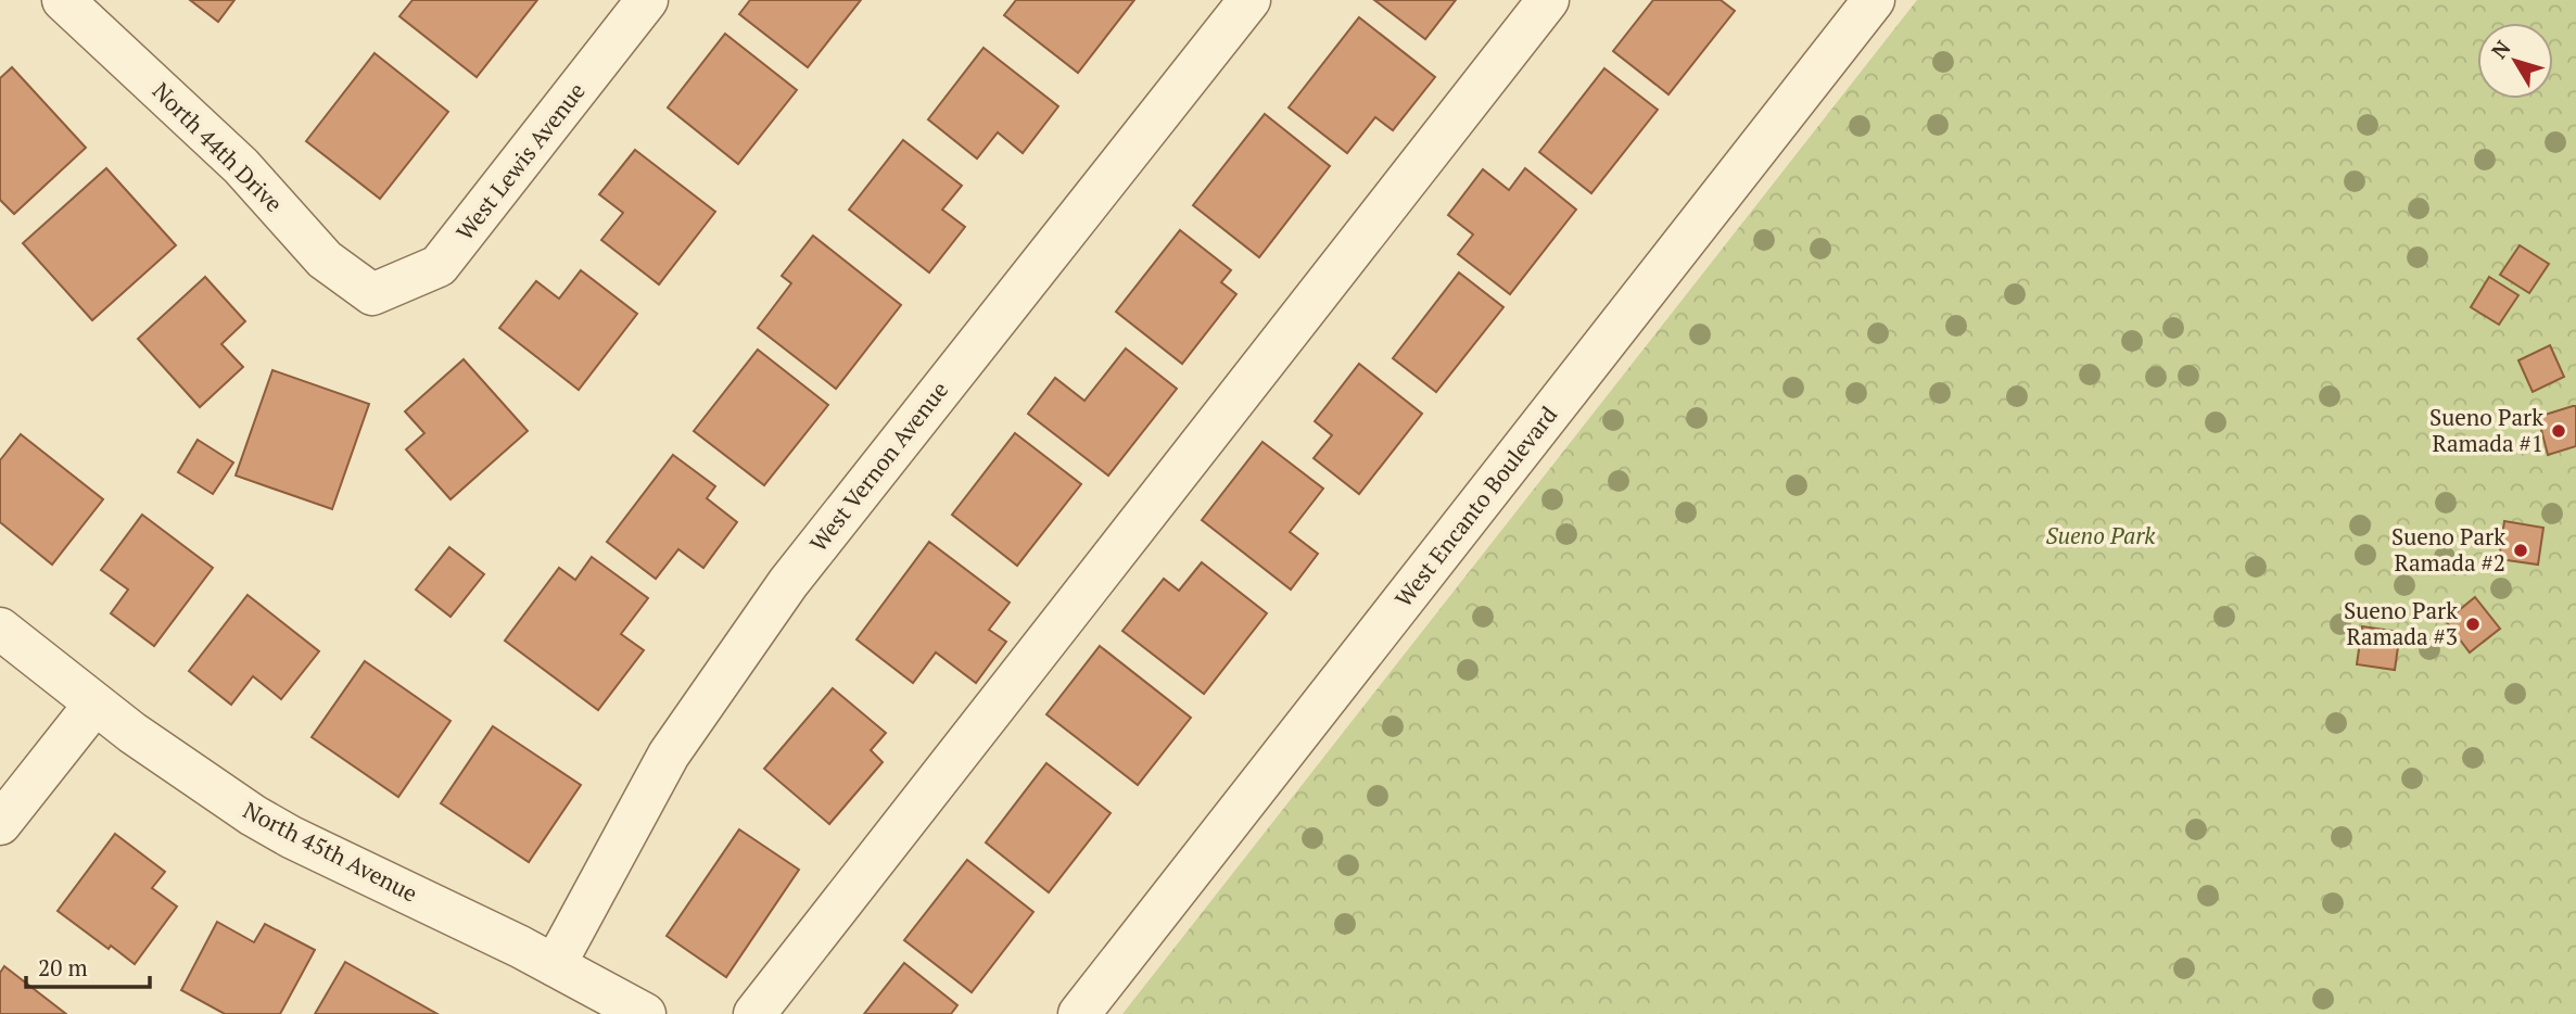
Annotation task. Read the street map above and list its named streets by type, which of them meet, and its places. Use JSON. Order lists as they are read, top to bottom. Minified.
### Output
{"streets":{"street":["North 44th Drive","West Lewis Avenue","West Vernon Avenue","West Encanto Boulevard","North 45th Avenue"]},"crossings":[["North 44th Drive","West Lewis Avenue"],["West Vernon Avenue","North 45th Avenue"]],"parks":["Sueno Park"],"places":["Sueno Park Ramada #1","Sueno Park Ramada #2","Sueno Park Ramada #3"],"scale_bar":"20 m","north":"top left"}
